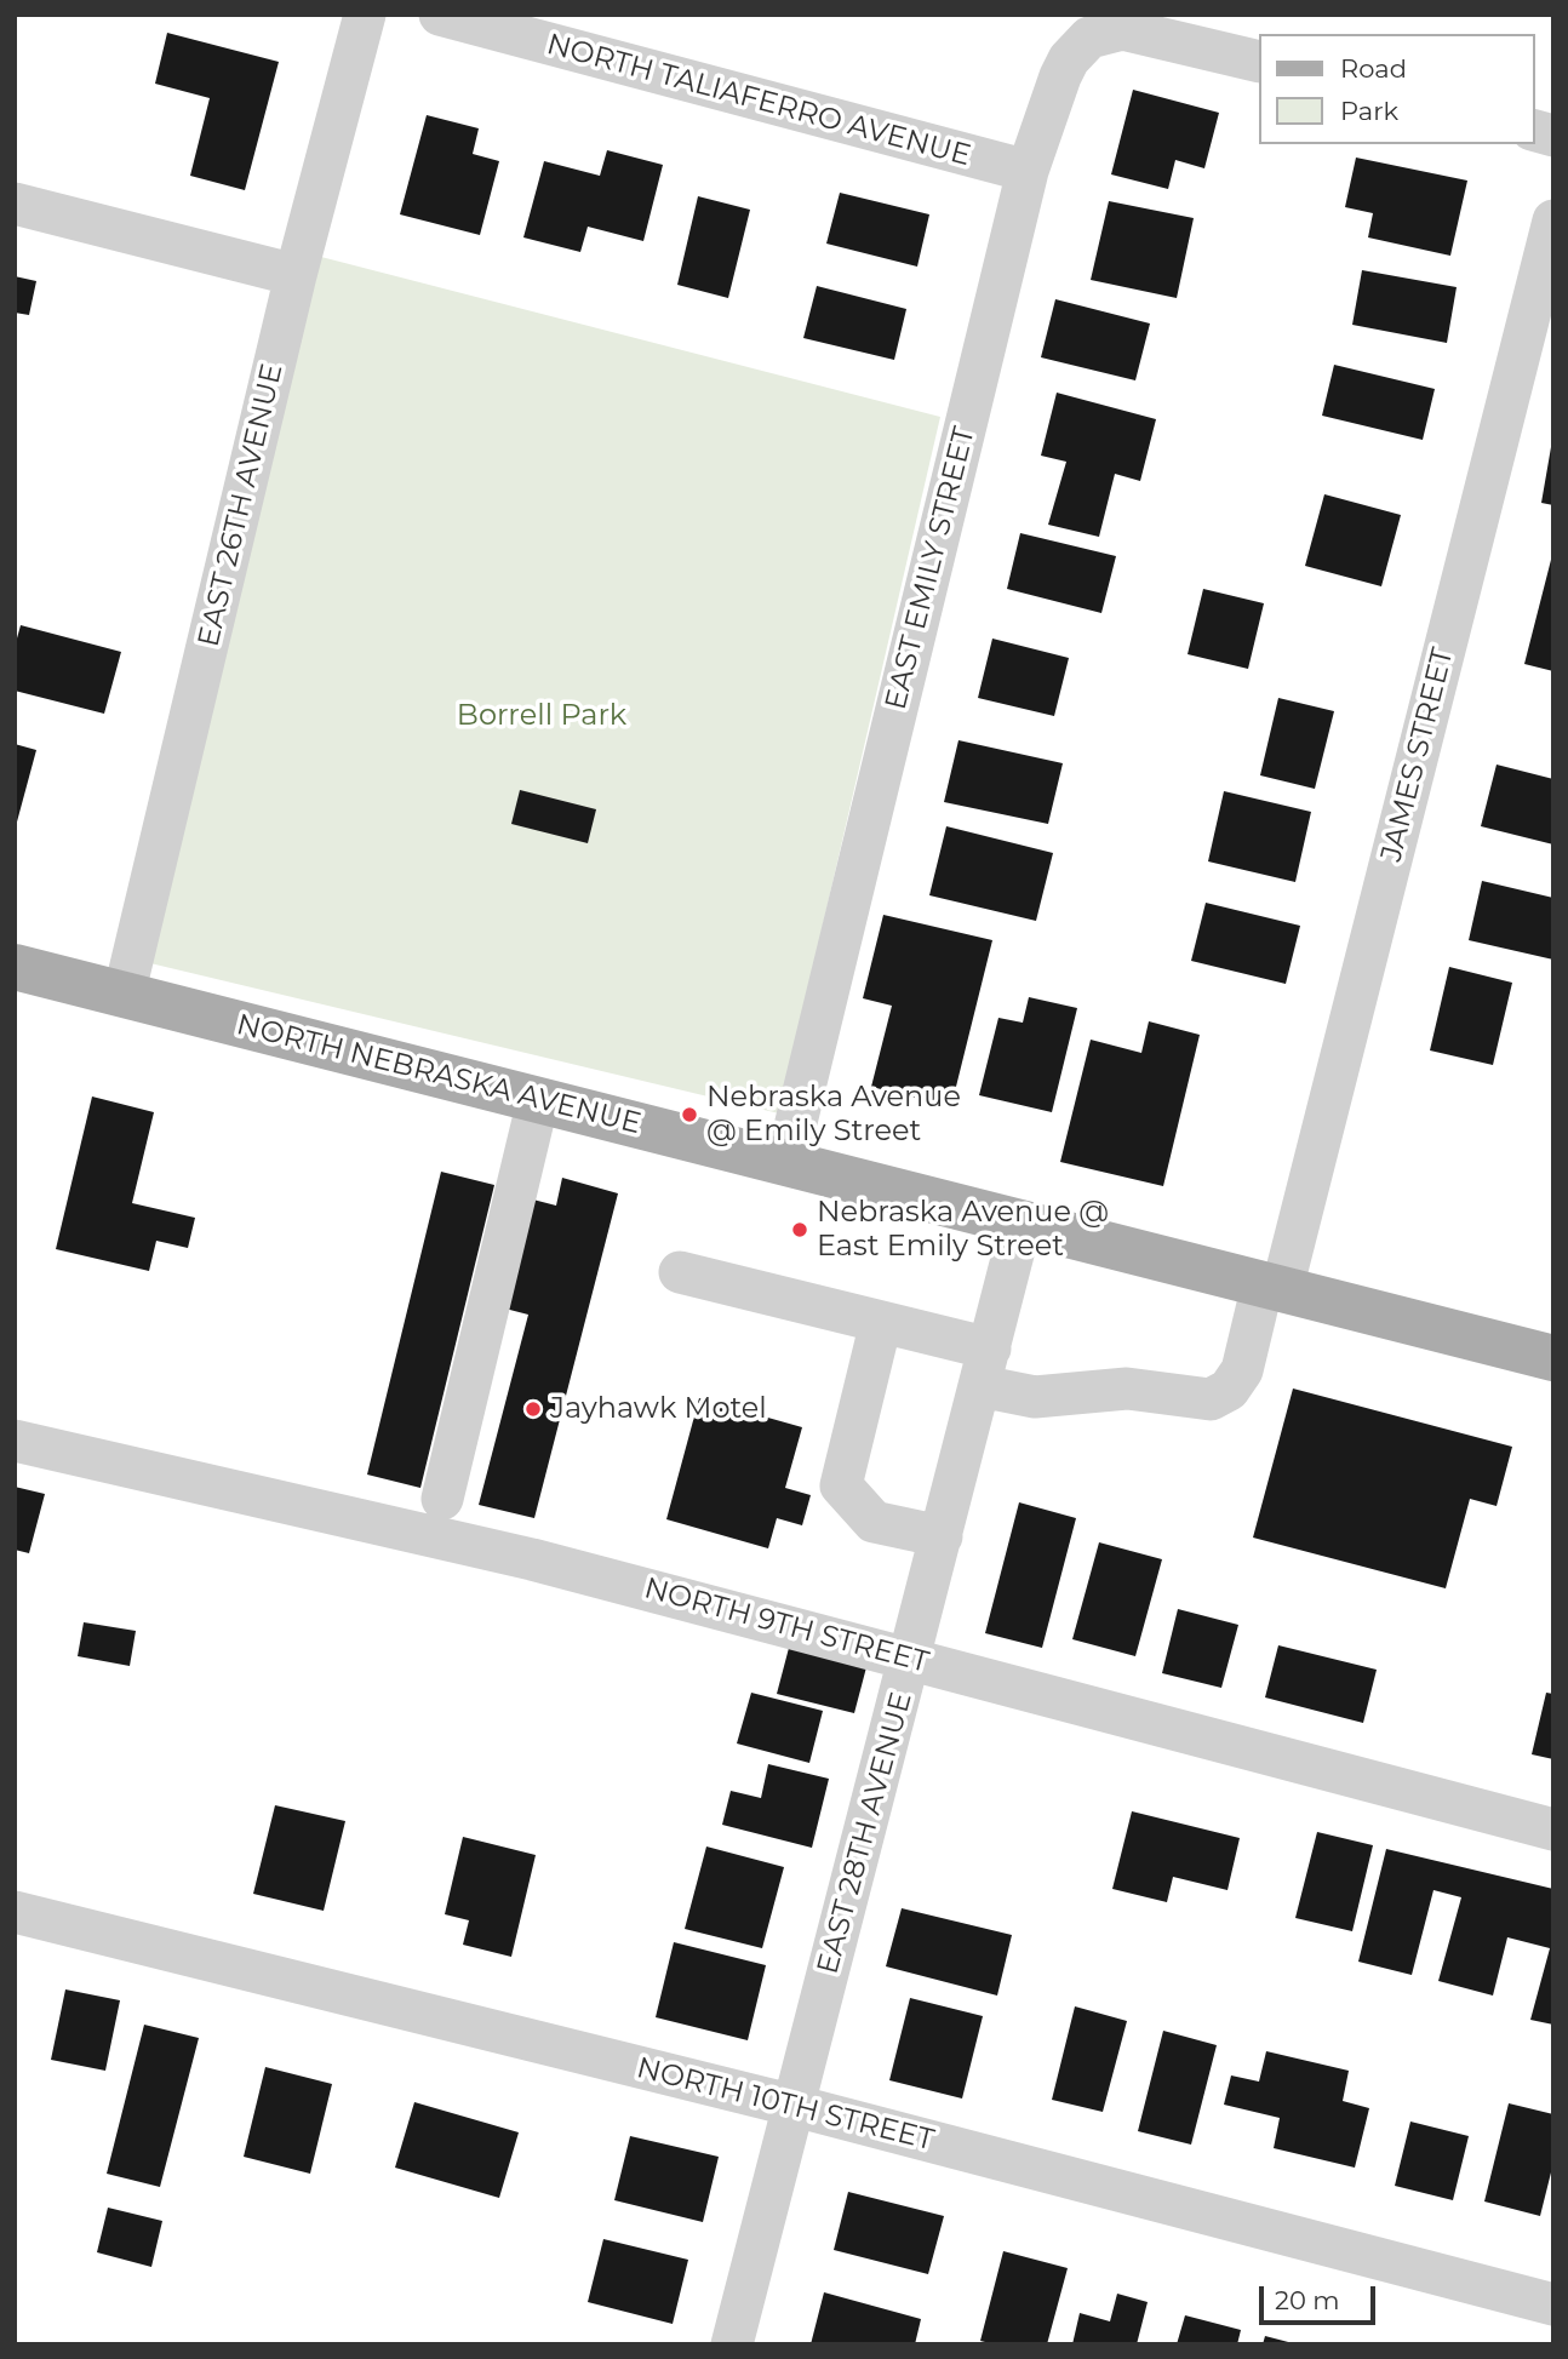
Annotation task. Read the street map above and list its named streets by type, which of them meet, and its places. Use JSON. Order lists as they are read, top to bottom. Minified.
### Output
{"streets":{"main road":["NORTH NEBRASKA AVENUE"],"street":["NORTH TALIAFERRO AVENUE","EAST 26TH AVENUE","EAST EMILY STREET","JAMES STREET","NORTH 9TH STREET","EAST 28TH AVENUE","NORTH 10TH STREET"]},"crossings":[["NORTH TALIAFERRO AVENUE","EAST EMILY STREET"],["EAST 26TH AVENUE","NORTH NEBRASKA AVENUE"],["EAST EMILY STREET","NORTH NEBRASKA AVENUE"],["JAMES STREET","NORTH NEBRASKA AVENUE"],["JAMES STREET","EAST 28TH AVENUE"],["NORTH NEBRASKA AVENUE","EAST 28TH AVENUE"],["NORTH 9TH STREET","EAST 28TH AVENUE"],["EAST 28TH AVENUE","NORTH 10TH STREET"]],"parks":["Borrell Park"],"places":["Nebraska Avenue @ Emily Street","Nebraska Avenue @ East Emily Street","Jayhawk Motel"],"legend":["Road","Park"],"scale_bar":"20 m"}
